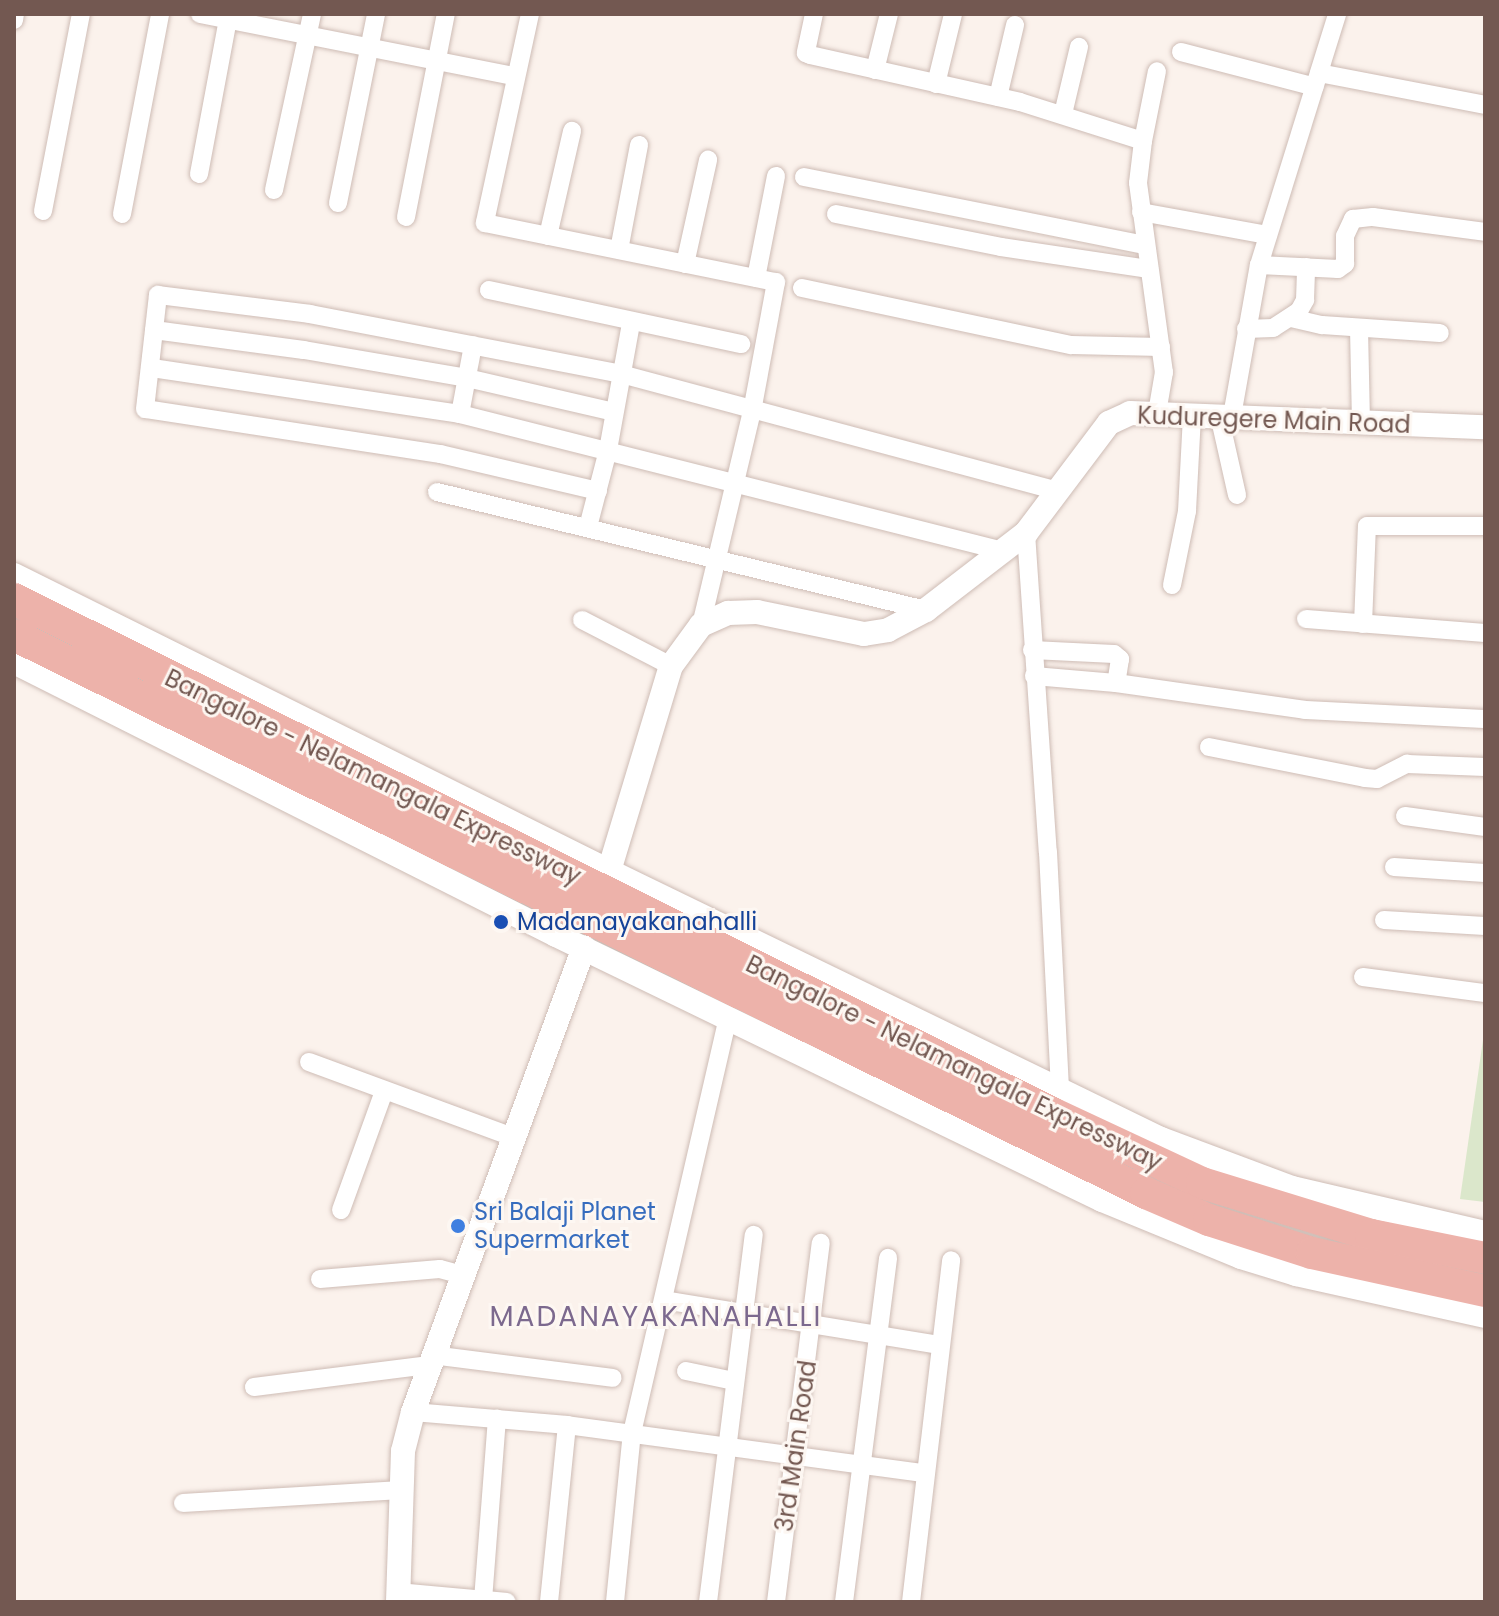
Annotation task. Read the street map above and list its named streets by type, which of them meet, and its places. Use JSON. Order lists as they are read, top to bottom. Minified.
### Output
{"streets":{"highway":["Bangalore - Nelamangala Expressway"],"street":["Kuduregere Main Road","3rd Main Road"]},"districts":["MADANAYAKANAHALLI"],"places":["Madanayakanahalli","Sri Balaji Planet Supermarket"]}
